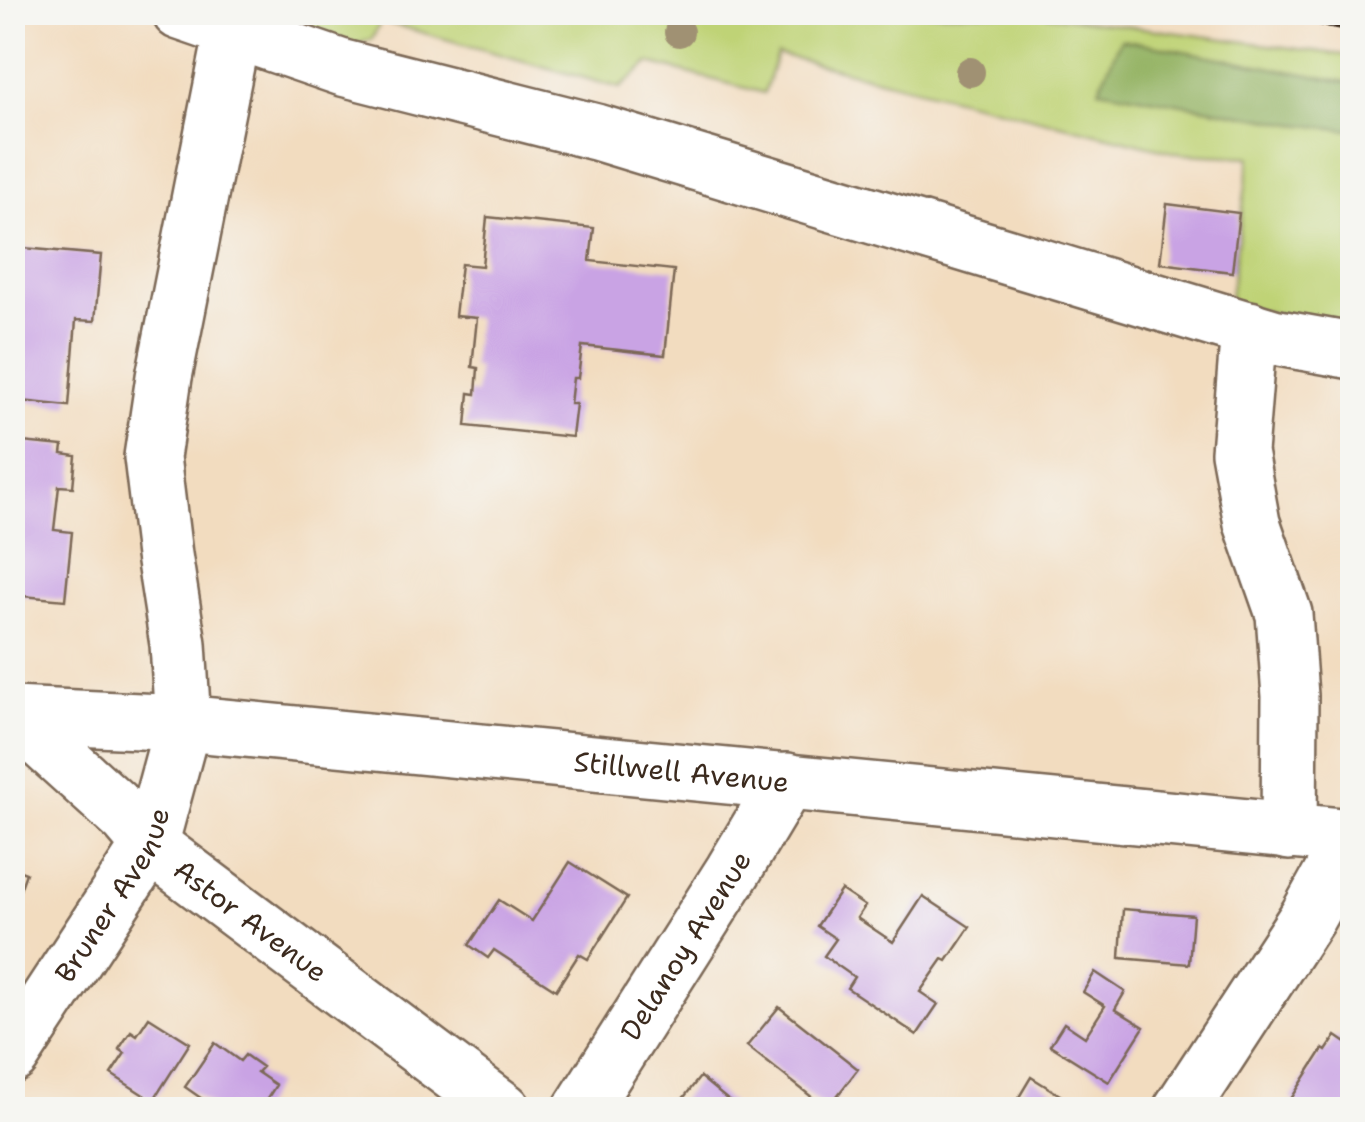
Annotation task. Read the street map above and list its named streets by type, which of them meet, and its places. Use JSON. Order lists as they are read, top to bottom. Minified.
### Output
{"streets":{"street":["Stillwell Avenue","Bruner Avenue","Astor Avenue","Delanoy Avenue"]},"crossings":[["Stillwell Avenue","Bruner Avenue"],["Stillwell Avenue","Astor Avenue"],["Stillwell Avenue","Delanoy Avenue"],["Bruner Avenue","Astor Avenue"]]}
